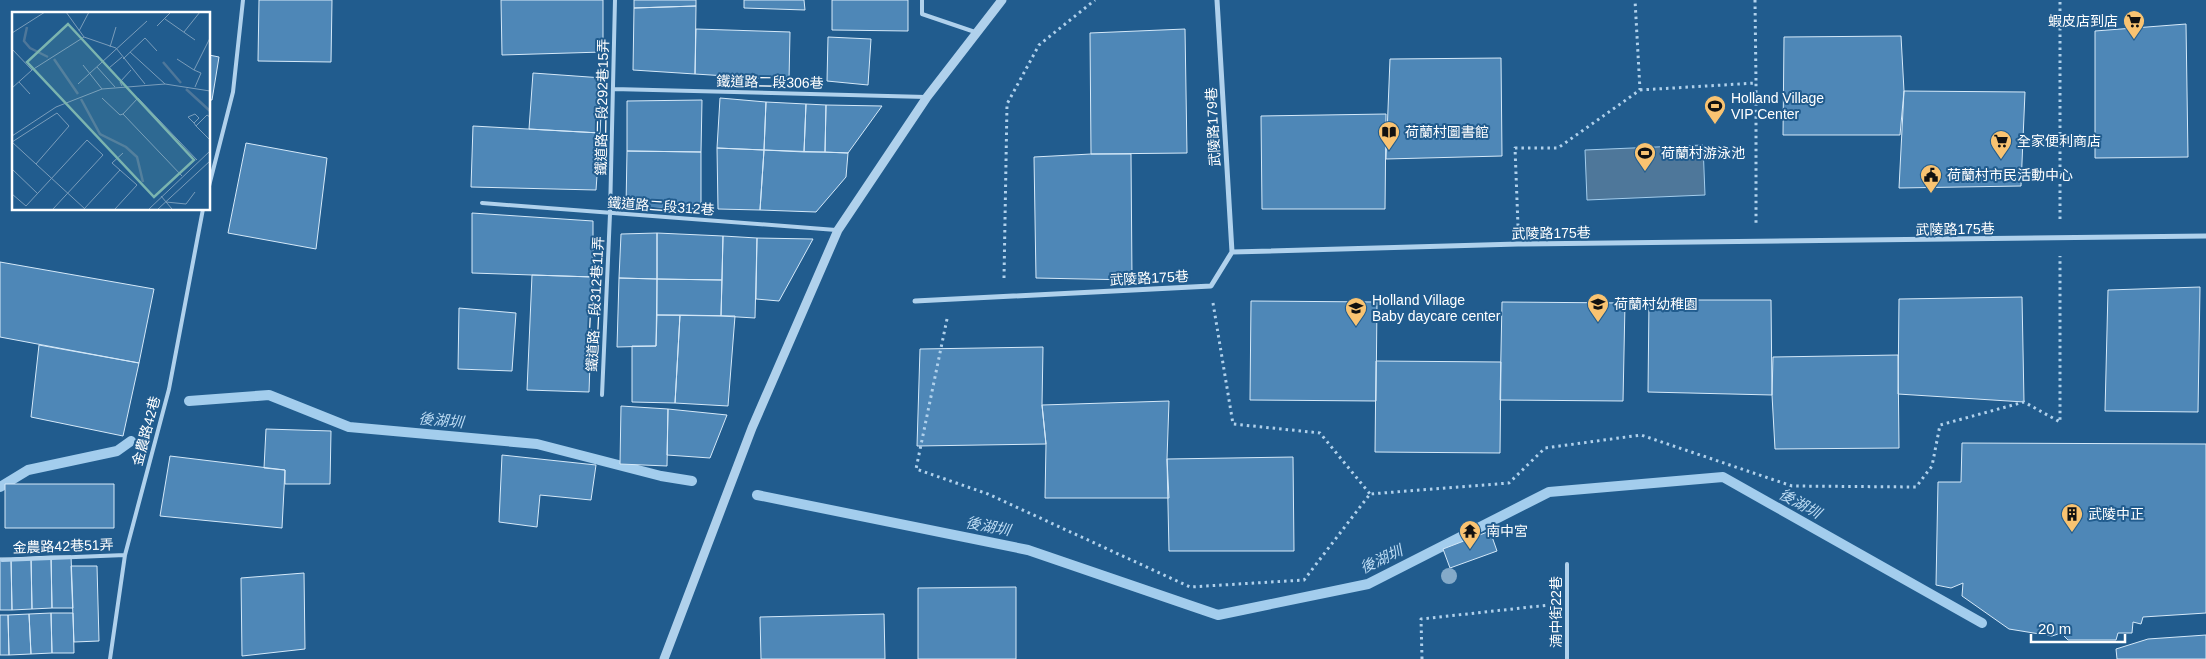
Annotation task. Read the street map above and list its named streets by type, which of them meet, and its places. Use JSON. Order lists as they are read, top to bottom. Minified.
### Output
{"streets":{"street":["武陵路179巷","武陵路175巷"],"lane":["鐵道路二段306巷","鐵道路二段292巷15弄","鐵道路二段312巷","鐵道路二段312巷11弄","金農路42巷","金農路42巷51弄","湳中街22巷"]},"crossings":[["鐵道路二段306巷","鐵道路二段292巷15弄"],["鐵道路二段292巷15弄","鐵道路二段312巷"],["鐵道路二段292巷15弄","鐵道路二段312巷11弄"],["武陵路179巷","武陵路175巷"],["鐵道路二段312巷","鐵道路二段312巷11弄"],["金農路42巷","金農路42巷51弄"]],"water":["後湖圳"],"places":{"supermarket":["蝦皮店到店","全家便利商店"],"sports":["Holland Village VIP Center","荷蘭村游泳池"],"library":["荷蘭村圖書館"],"public building":["荷蘭村市民活動中心"],"school or university":["荷蘭村幼稚園","Holland Village Baby daycare center"],"building":["武陵中正"],"temple":["南中宮"]},"scale_bar":"20 m"}
